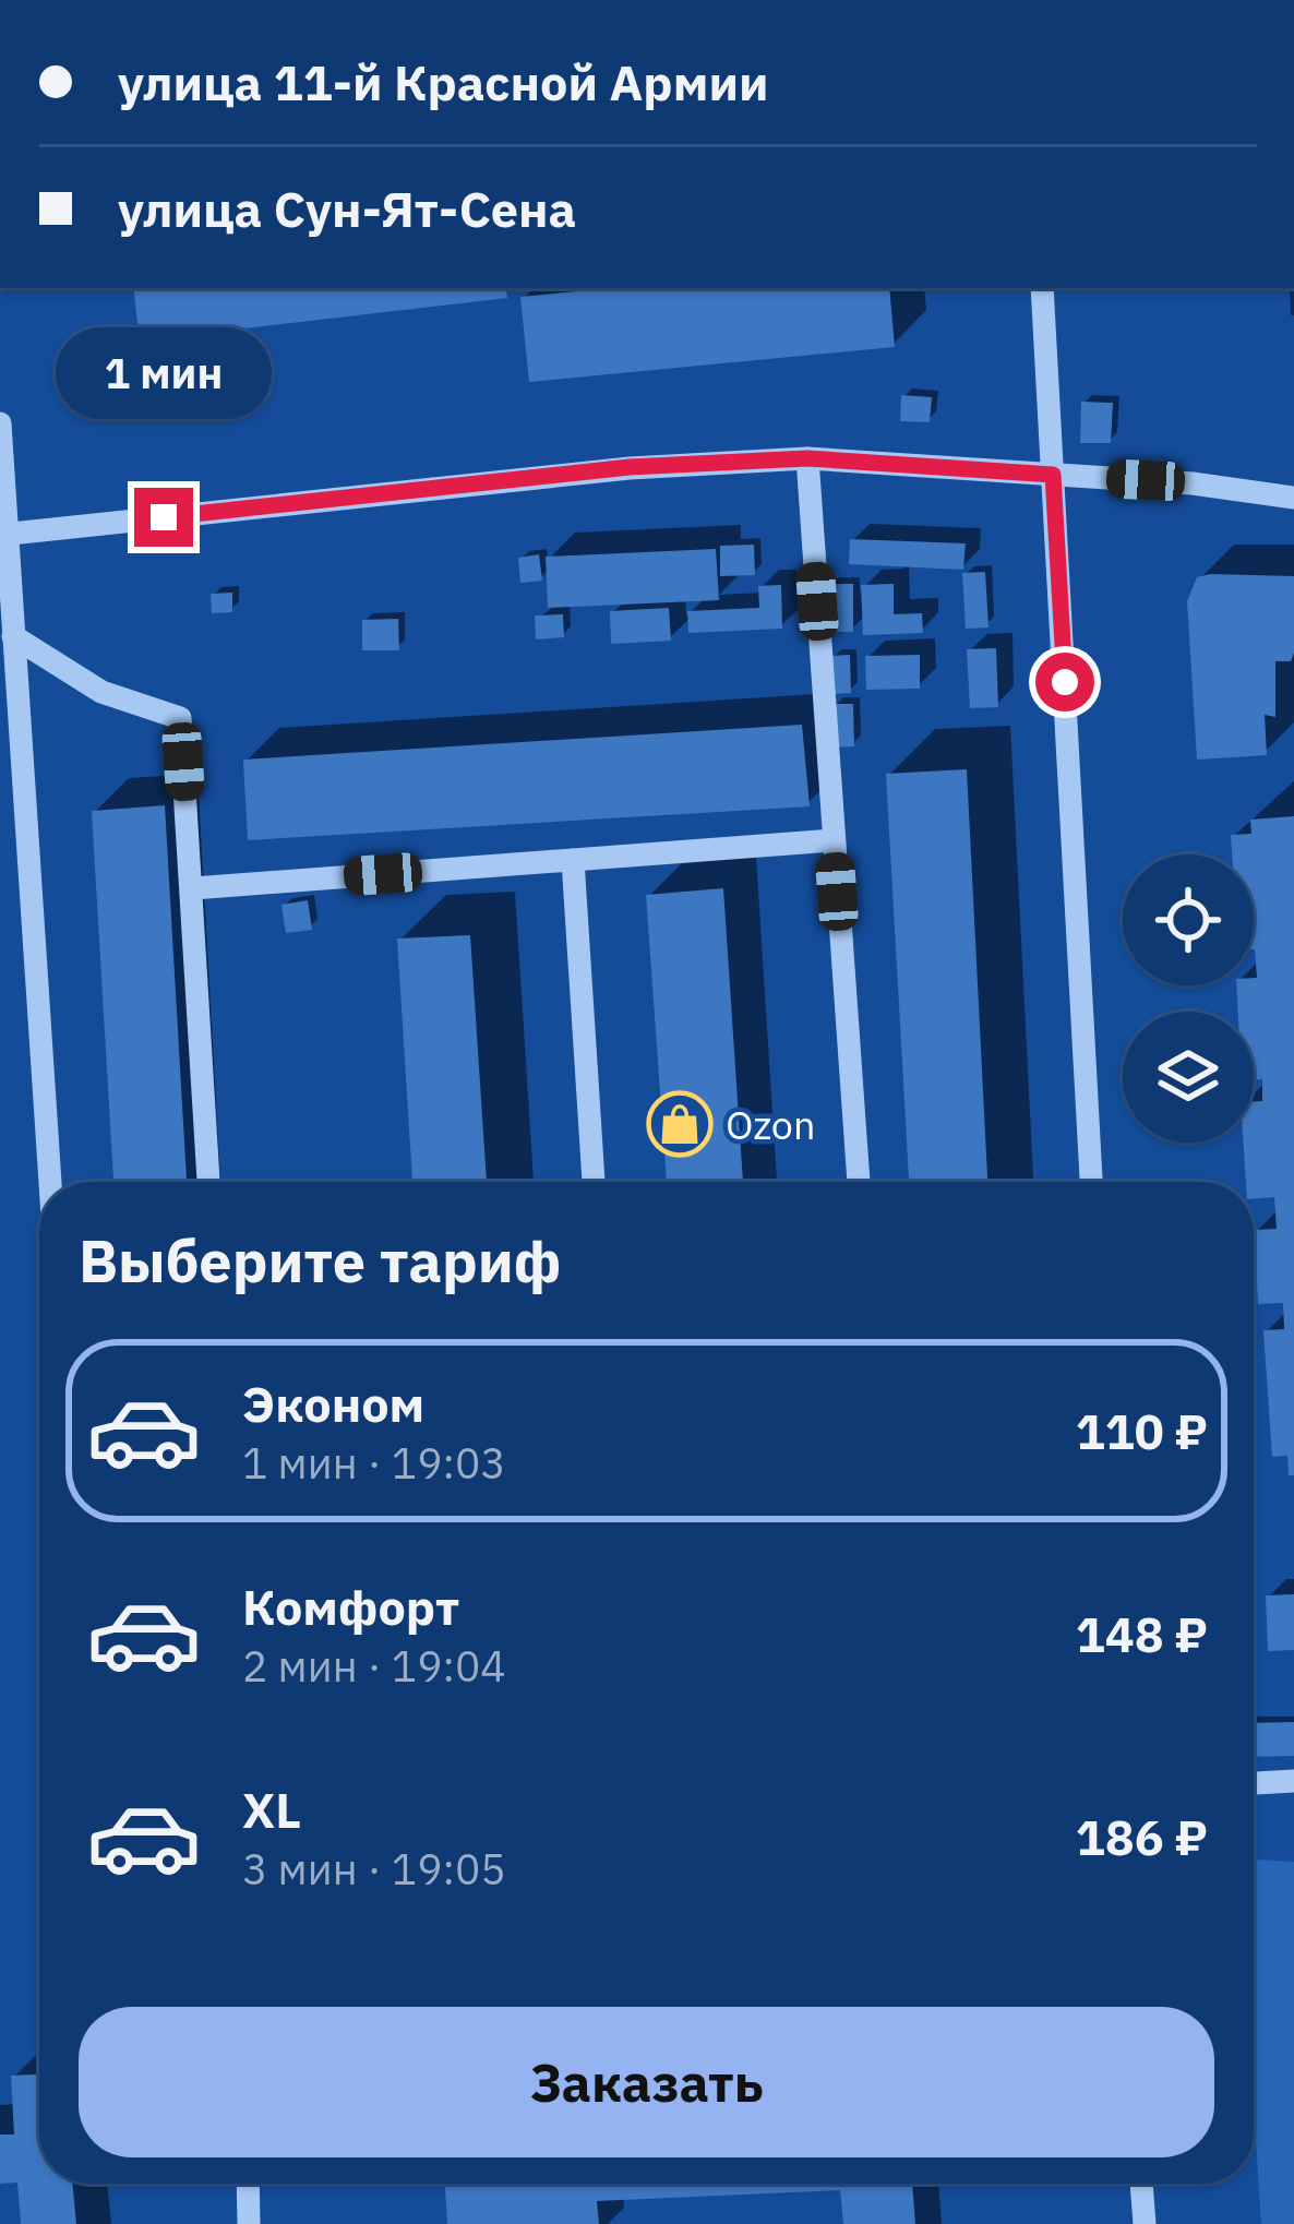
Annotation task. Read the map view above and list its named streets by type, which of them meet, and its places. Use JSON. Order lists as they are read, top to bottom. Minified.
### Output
{"places":{"shop":["Ozon"]},"page":{"banner":["улица 11-й Красной Армии","улица Сун-Ят-Сена"],"bubble":"1 мин","heading":"Выберите тариф","list":[{"name":"Эконом","note":"1 мин · 19:03","value":"110 ₽"},{"name":"Комфорт","note":"2 мин · 19:04","value":"148 ₽"},{"name":"XL","note":"3 мин · 19:05","value":"186 ₽"}],"buttons":"Заказать"}}
